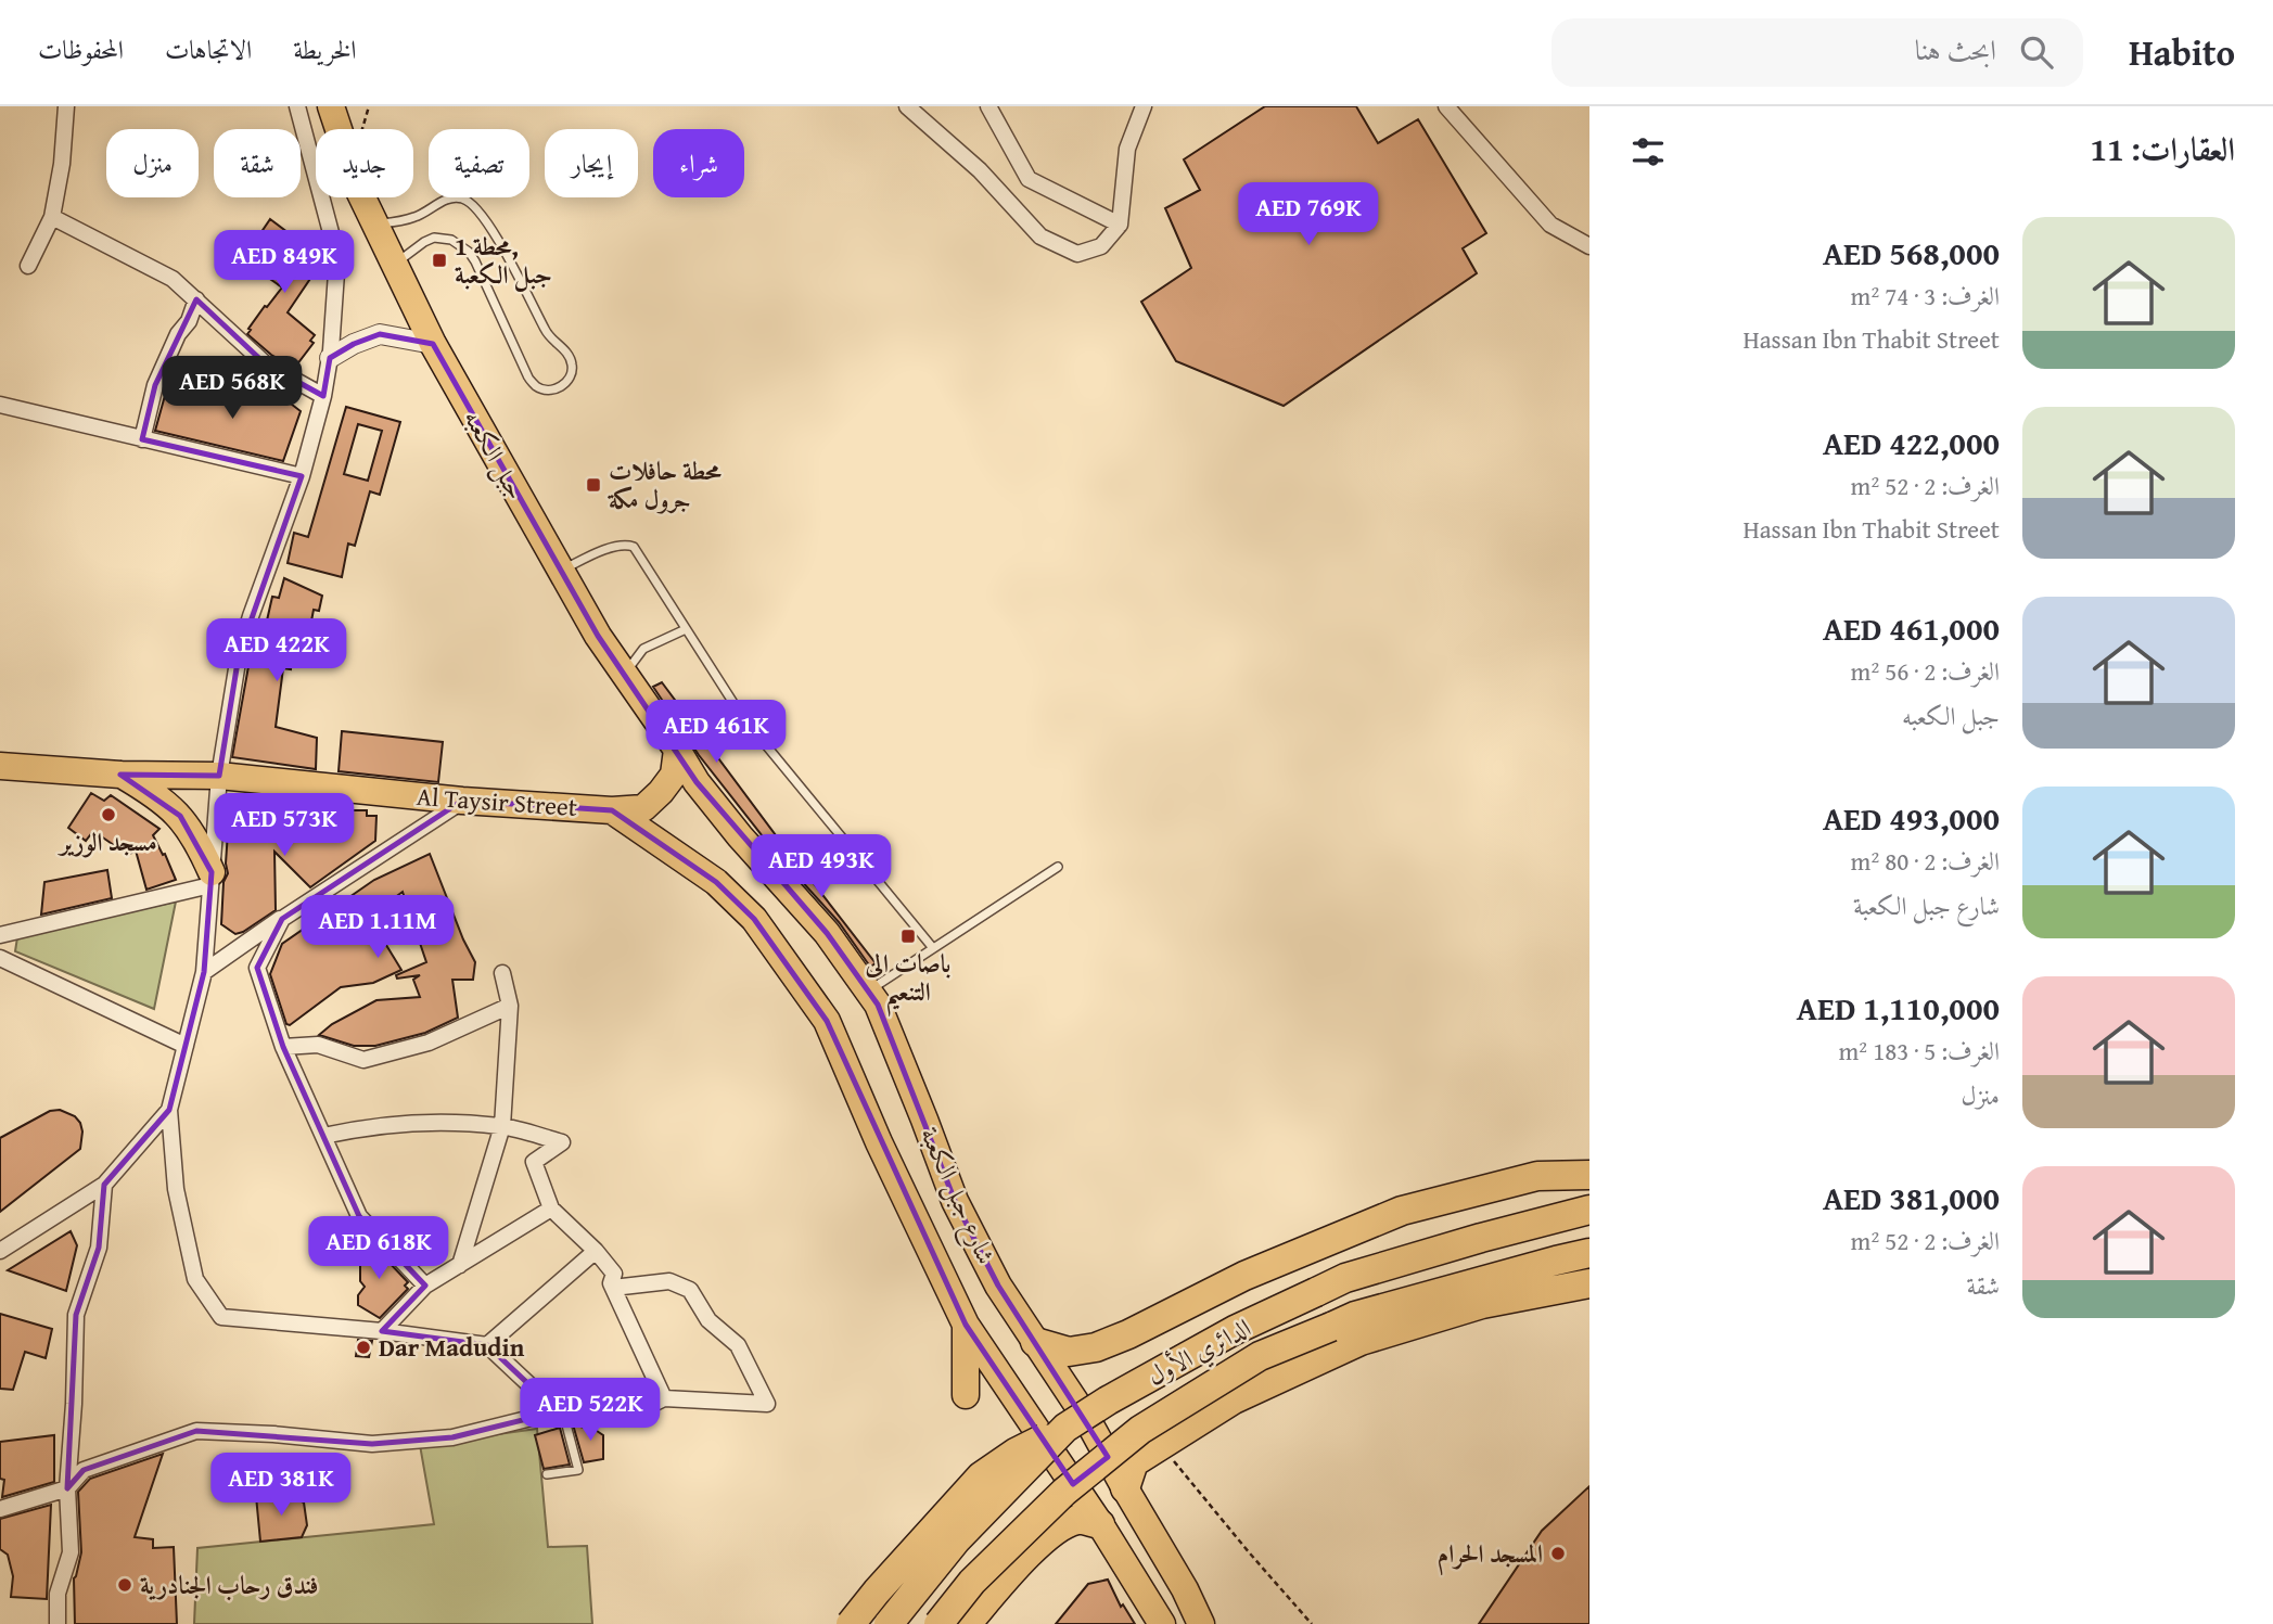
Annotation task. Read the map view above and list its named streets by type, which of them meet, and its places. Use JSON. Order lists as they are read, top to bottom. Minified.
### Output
{"streets":{"highway":["جبل الكعبه","Al Taysir Street","شارع جبل الكعبة","الدائري الأول"]},"crossings":[["جبل الكعبه","شارع جبل الكعبة"],["Al Taysir Street","شارع جبل الكعبة"]],"places":{"transit":["محطة 1, جبل الكعبة","محطة حافلات جرول مكة","باصات الى التنعيم"],"other":["مسجد الوزير","Dar Madudin","المسجد الحرام","فندق رحاب الجنادرية"]},"page":{"header":"Habito","search":"ابحث هنا","nav":["الخريطة","الاتجاهات","المحفوظات"],"heading":"العقارات: 11","chip":["شراء","إيجار","تصفية","جديد","شقة","منزل"],"price":["AED 769K","AED 849K","AED 568K","AED 422K","AED 461K","AED 573K","AED 493K","AED 1.11M","AED 618K","AED 522K","AED 381K"],"list":[{"name":"AED 568,000","note":"الغرف: 3 · 74 m² · Hassan Ibn Thabit Street"},{"name":"AED 422,000","note":"الغرف: 2 · 52 m² · Hassan Ibn Thabit Street"},{"name":"AED 461,000","note":"الغرف: 2 · 56 m² · جبل الكعبه"},{"name":"AED 493,000","note":"الغرف: 2 · 80 m² · شارع جبل الكعبة"},{"name":"AED 1,110,000","note":"الغرف: 5 · 183 m² · منزل"},{"name":"AED 381,000","note":"الغرف: 2 · 52 m² · شقة"}]}}
